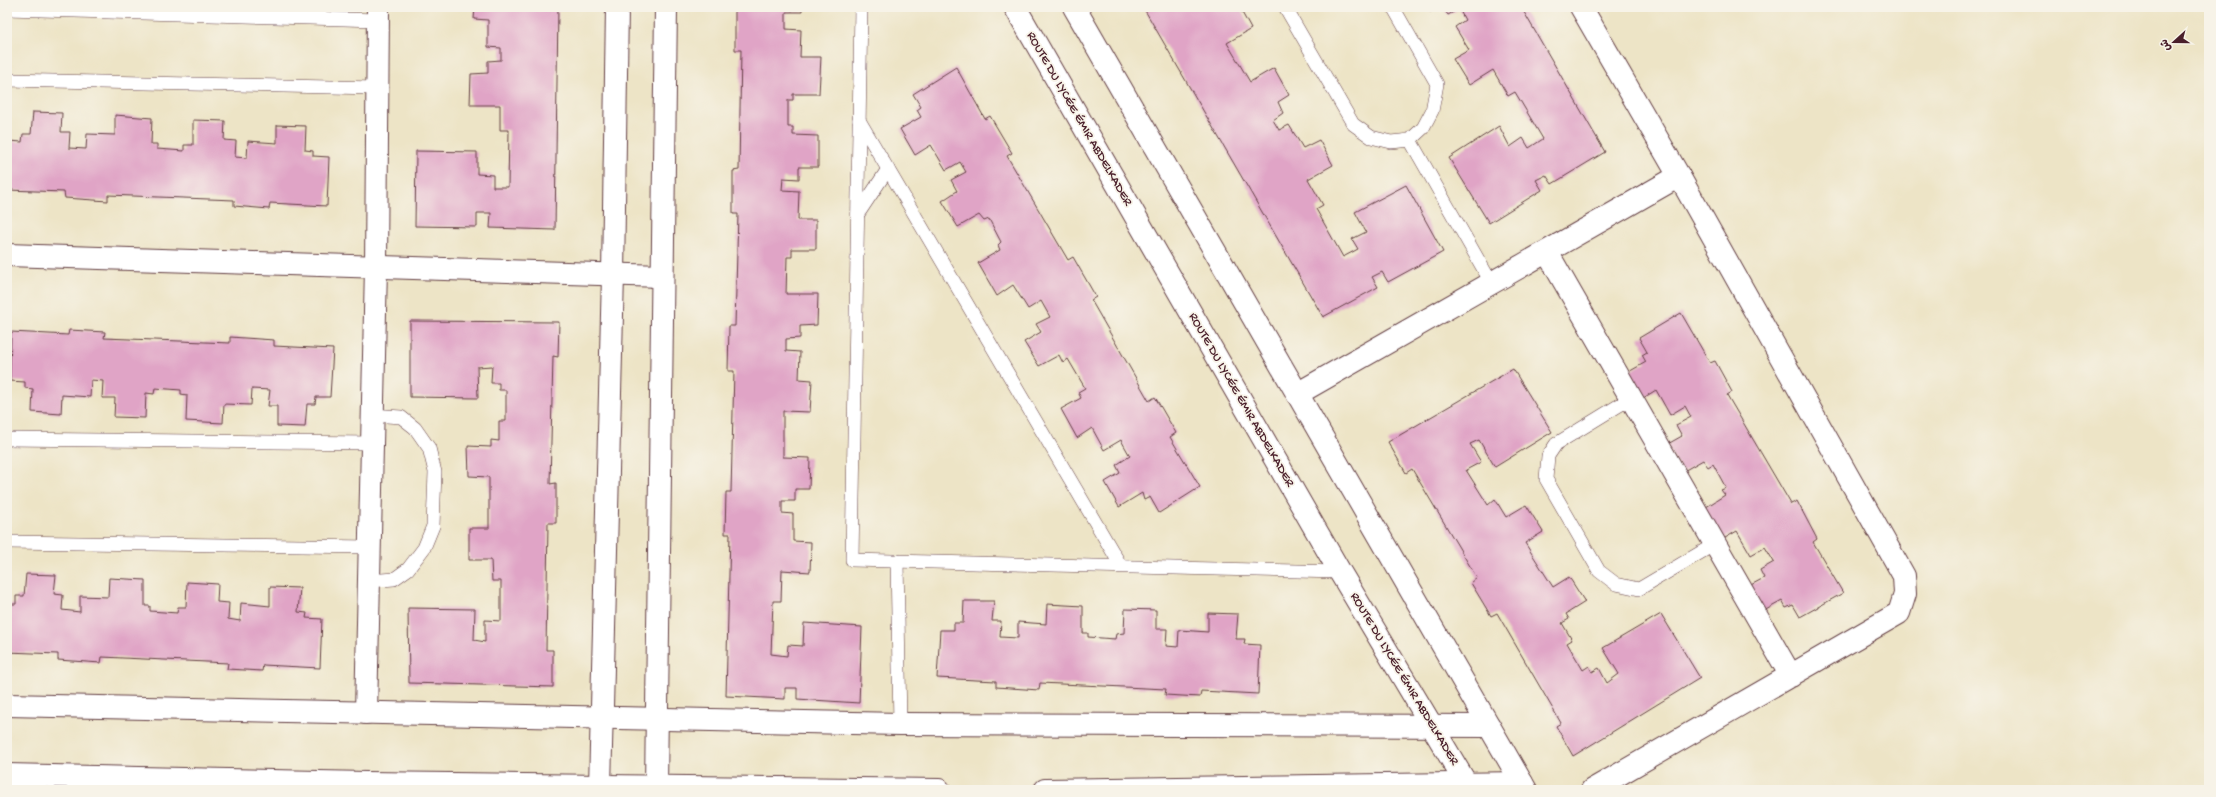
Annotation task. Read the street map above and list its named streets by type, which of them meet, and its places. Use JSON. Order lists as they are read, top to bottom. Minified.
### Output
{"streets":{"street":["ROUTE DU LYCÉE ÉMIR ABDELKADER"]},"north":"left"}
